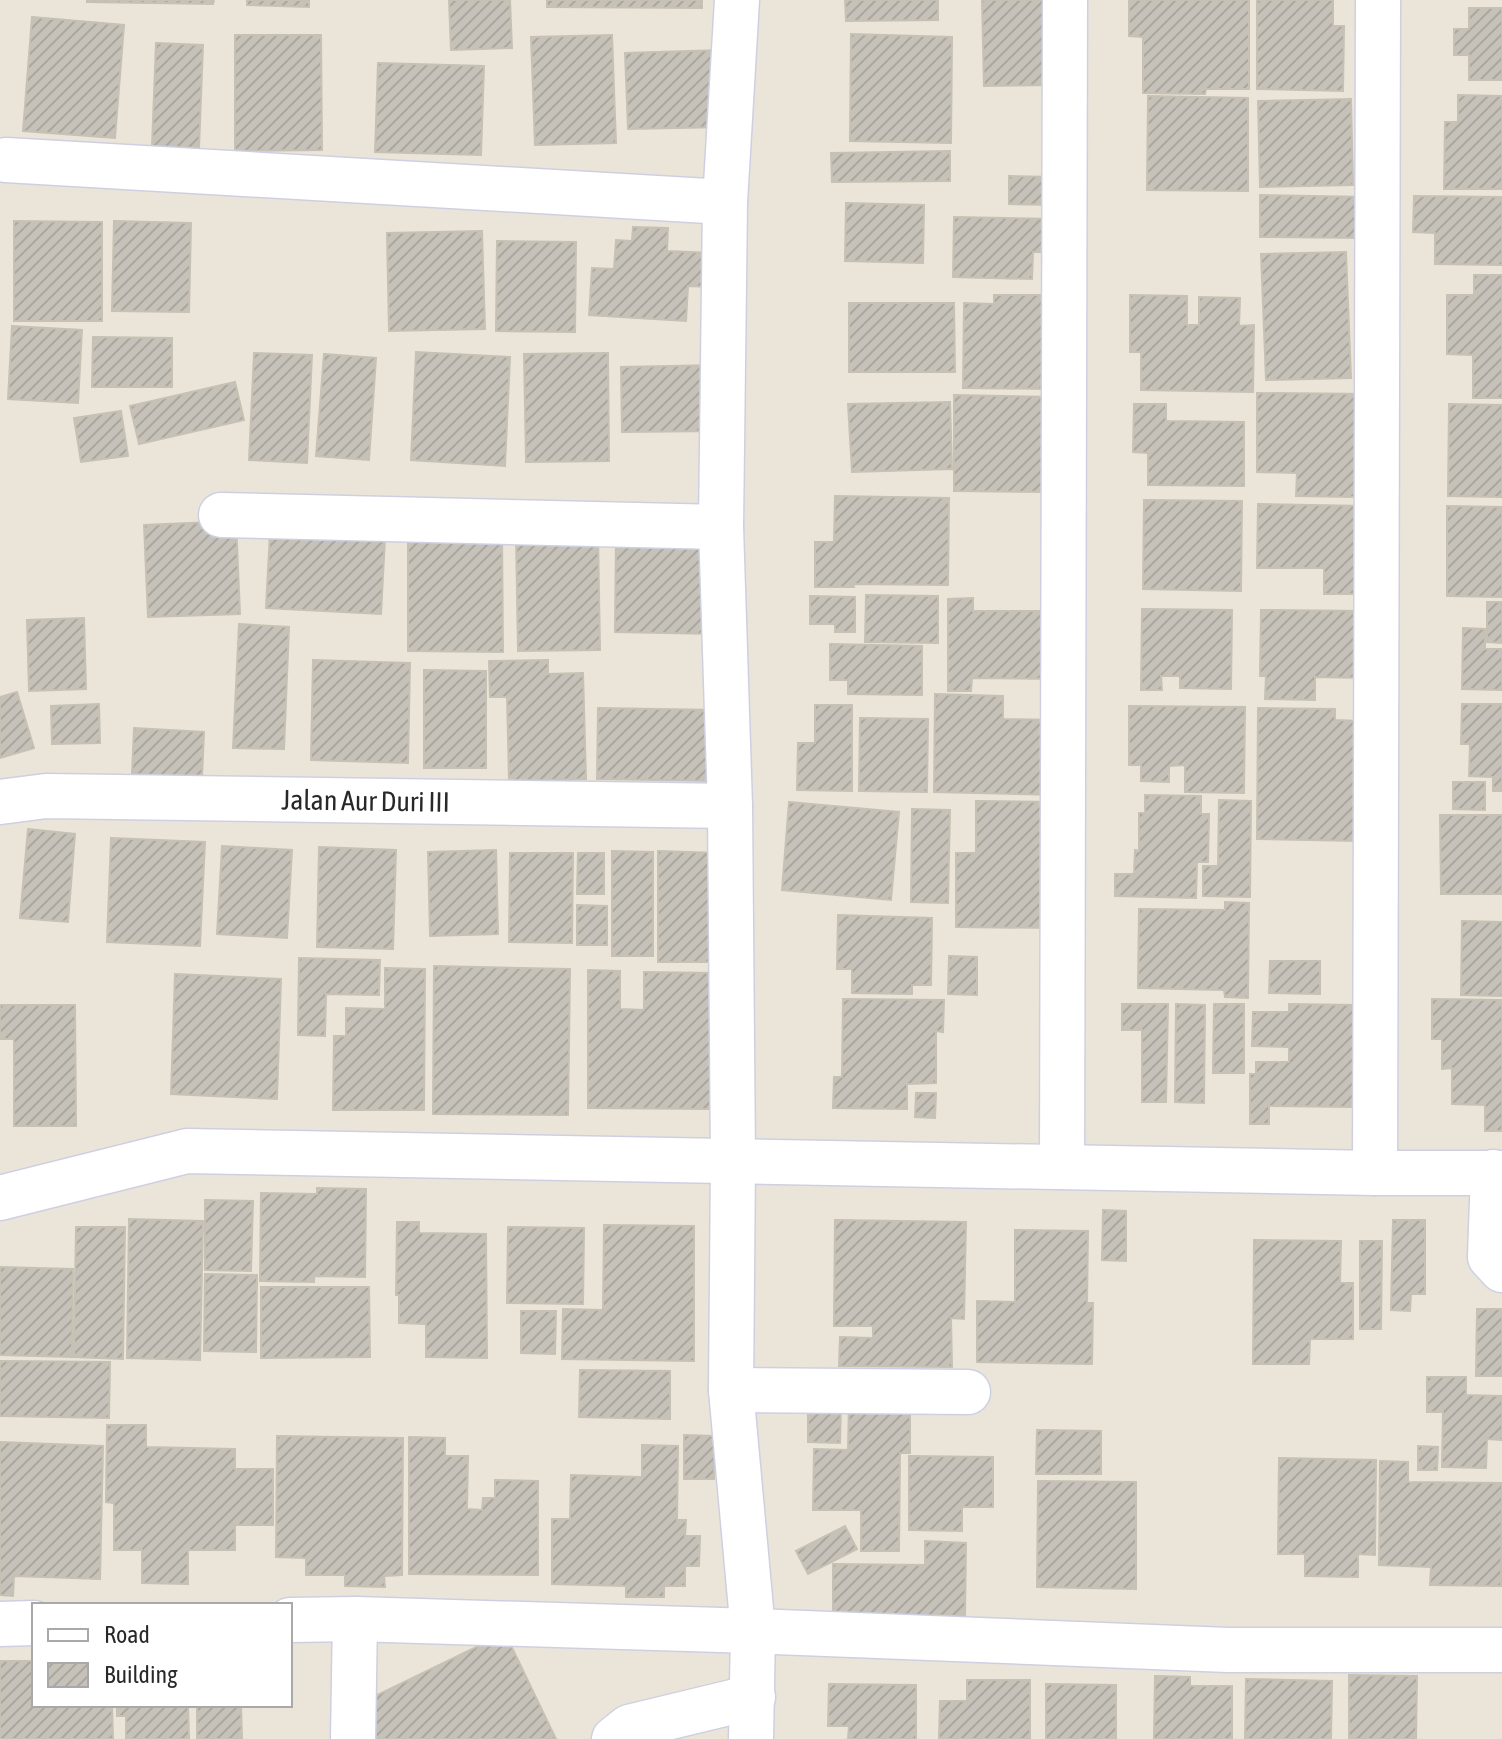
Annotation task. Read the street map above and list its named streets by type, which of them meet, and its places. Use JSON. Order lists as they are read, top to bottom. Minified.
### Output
{"streets":{"street":["Jalan Aur Duri III"]},"legend":["Road","Building"]}
